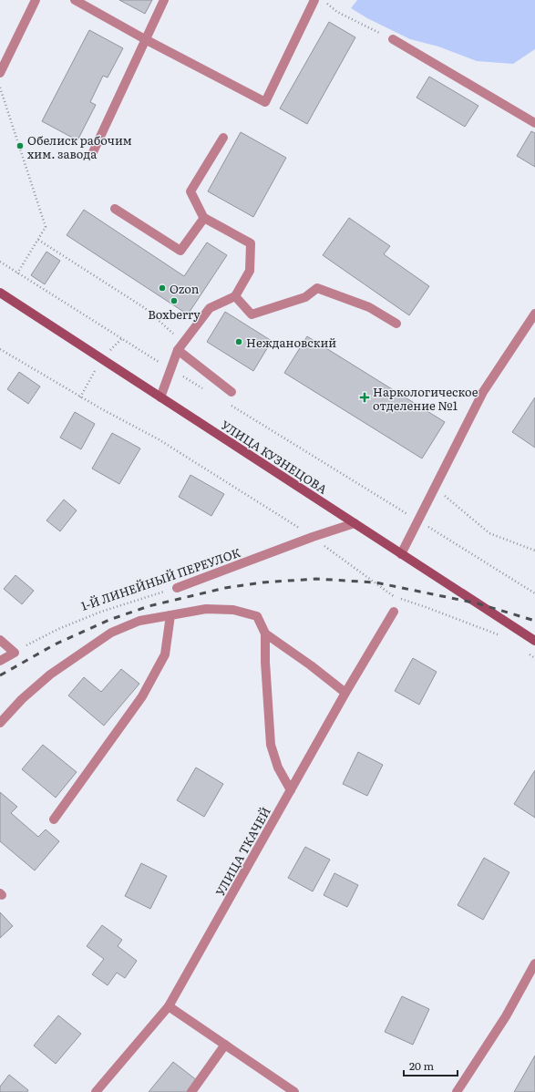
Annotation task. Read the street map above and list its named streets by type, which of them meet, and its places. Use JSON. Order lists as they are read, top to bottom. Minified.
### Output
{"streets":{"main road":["УЛИЦА КУЗНЕЦОВА"],"street":["1-Й ЛИНЕЙНЫЙ ПЕРЕУЛОК","УЛИЦА ТКАЧЕЙ"]},"crossings":[["УЛИЦА КУЗНЕЦОВА","1-Й ЛИНЕЙНЫЙ ПЕРЕУЛОК"]],"places":{"other":["Обелиск рабочим хим. завода","Ozon","Boxberry","Неждановский"],"health":["Наркологическое отделение №1"]},"scale_bar":"20 m"}
